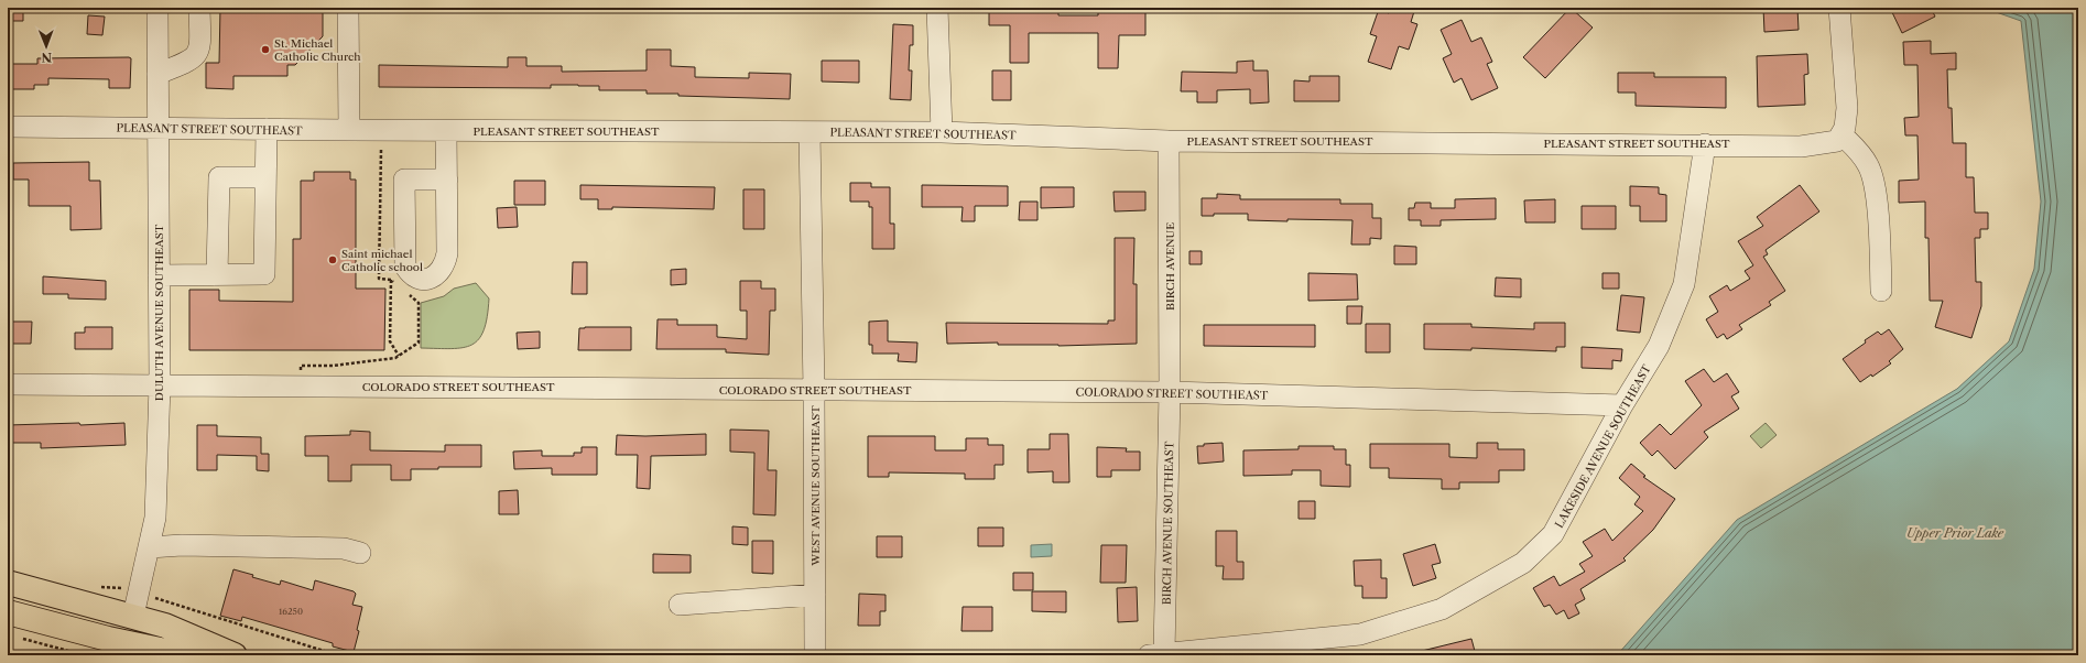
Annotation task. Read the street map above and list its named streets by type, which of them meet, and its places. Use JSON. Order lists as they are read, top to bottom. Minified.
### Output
{"streets":{"street":["PLEASANT STREET SOUTHEAST","BIRCH AVENUE","DULUTH AVENUE SOUTHEAST","COLORADO STREET SOUTHEAST","LAKESIDE AVENUE SOUTHEAST","WEST AVENUE SOUTHEAST","BIRCH AVENUE SOUTHEAST"]},"crossings":[["PLEASANT STREET SOUTHEAST","BIRCH AVENUE"],["PLEASANT STREET SOUTHEAST","DULUTH AVENUE SOUTHEAST"],["PLEASANT STREET SOUTHEAST","LAKESIDE AVENUE SOUTHEAST"],["PLEASANT STREET SOUTHEAST","WEST AVENUE SOUTHEAST"],["BIRCH AVENUE","COLORADO STREET SOUTHEAST"],["BIRCH AVENUE","BIRCH AVENUE SOUTHEAST"],["DULUTH AVENUE SOUTHEAST","COLORADO STREET SOUTHEAST"],["COLORADO STREET SOUTHEAST","LAKESIDE AVENUE SOUTHEAST"],["COLORADO STREET SOUTHEAST","WEST AVENUE SOUTHEAST"],["COLORADO STREET SOUTHEAST","BIRCH AVENUE SOUTHEAST"],["LAKESIDE AVENUE SOUTHEAST","BIRCH AVENUE SOUTHEAST"]],"water":["Upper Prior Lake"],"places":["St. Michael Catholic Church","Saint michael Catholic school"],"house_numbers":["16250"],"north":"bottom"}
